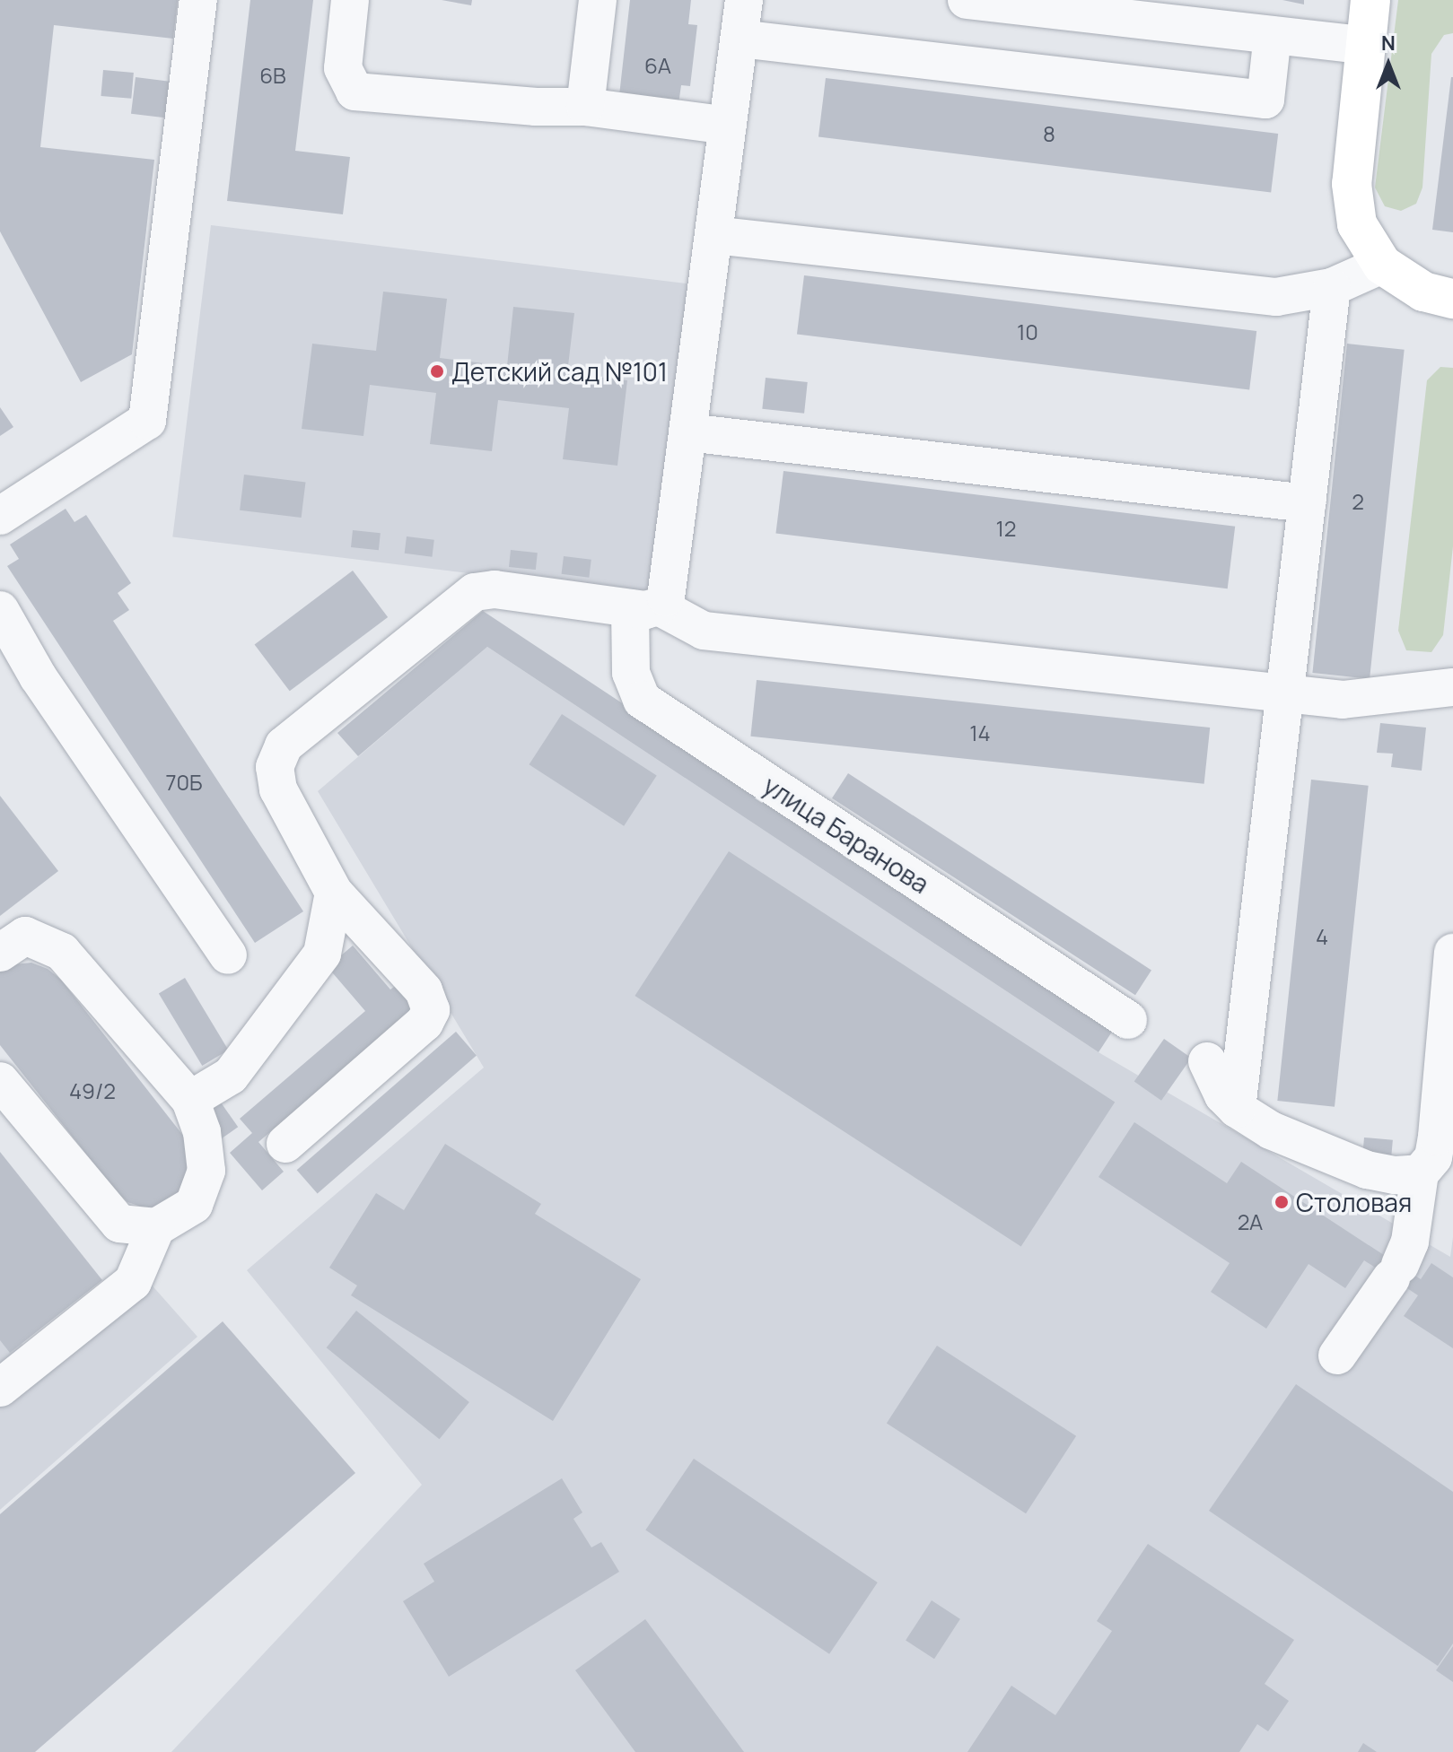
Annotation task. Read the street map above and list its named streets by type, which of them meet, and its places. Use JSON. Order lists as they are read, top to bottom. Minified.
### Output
{"streets":{"street":["улица Баранова"]},"places":["Детский сад №101","Столовая"],"house_numbers":["6А","6В","8","10","2","12","14","70Б","4","49/2","2А"],"north":"top"}
